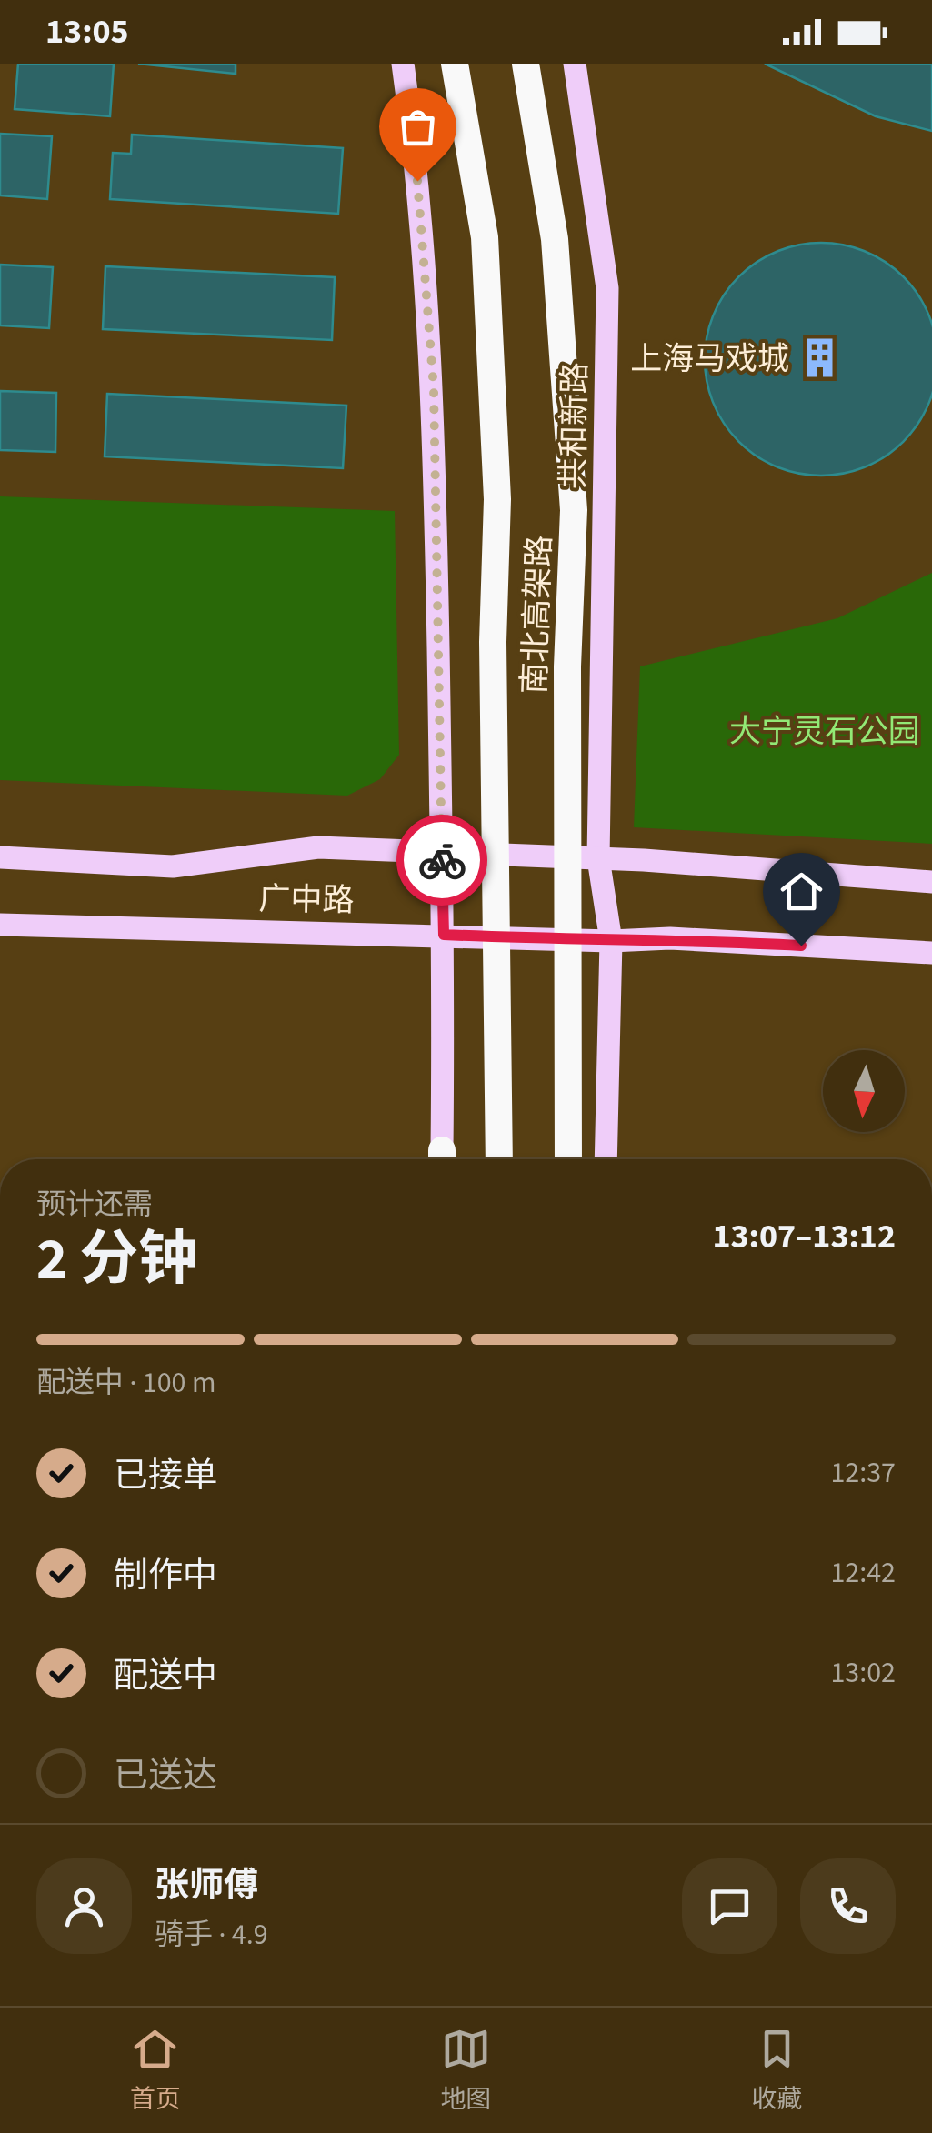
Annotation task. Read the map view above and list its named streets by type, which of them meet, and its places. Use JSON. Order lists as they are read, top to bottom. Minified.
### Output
{"streets":{"highway":["南北高架路"],"main road":["共和新路","广中路"]},"crossings":[["共和新路","广中路"]],"parks":["大宁灵石公园"],"places":{"building":["上海马戏城"]},"north":"bottom","page":{"status":"13:05","heading":["2 分钟","预计还需","13:07–13:12"],"panel":["张师傅","骑手 · 4.9"],"bar":"配送中 · 100 m","list":[["已接单","12:37"],["制作中","12:42"],["配送中","13:02"],"已送达"],"tabs":["首页","地图","收藏"]}}
